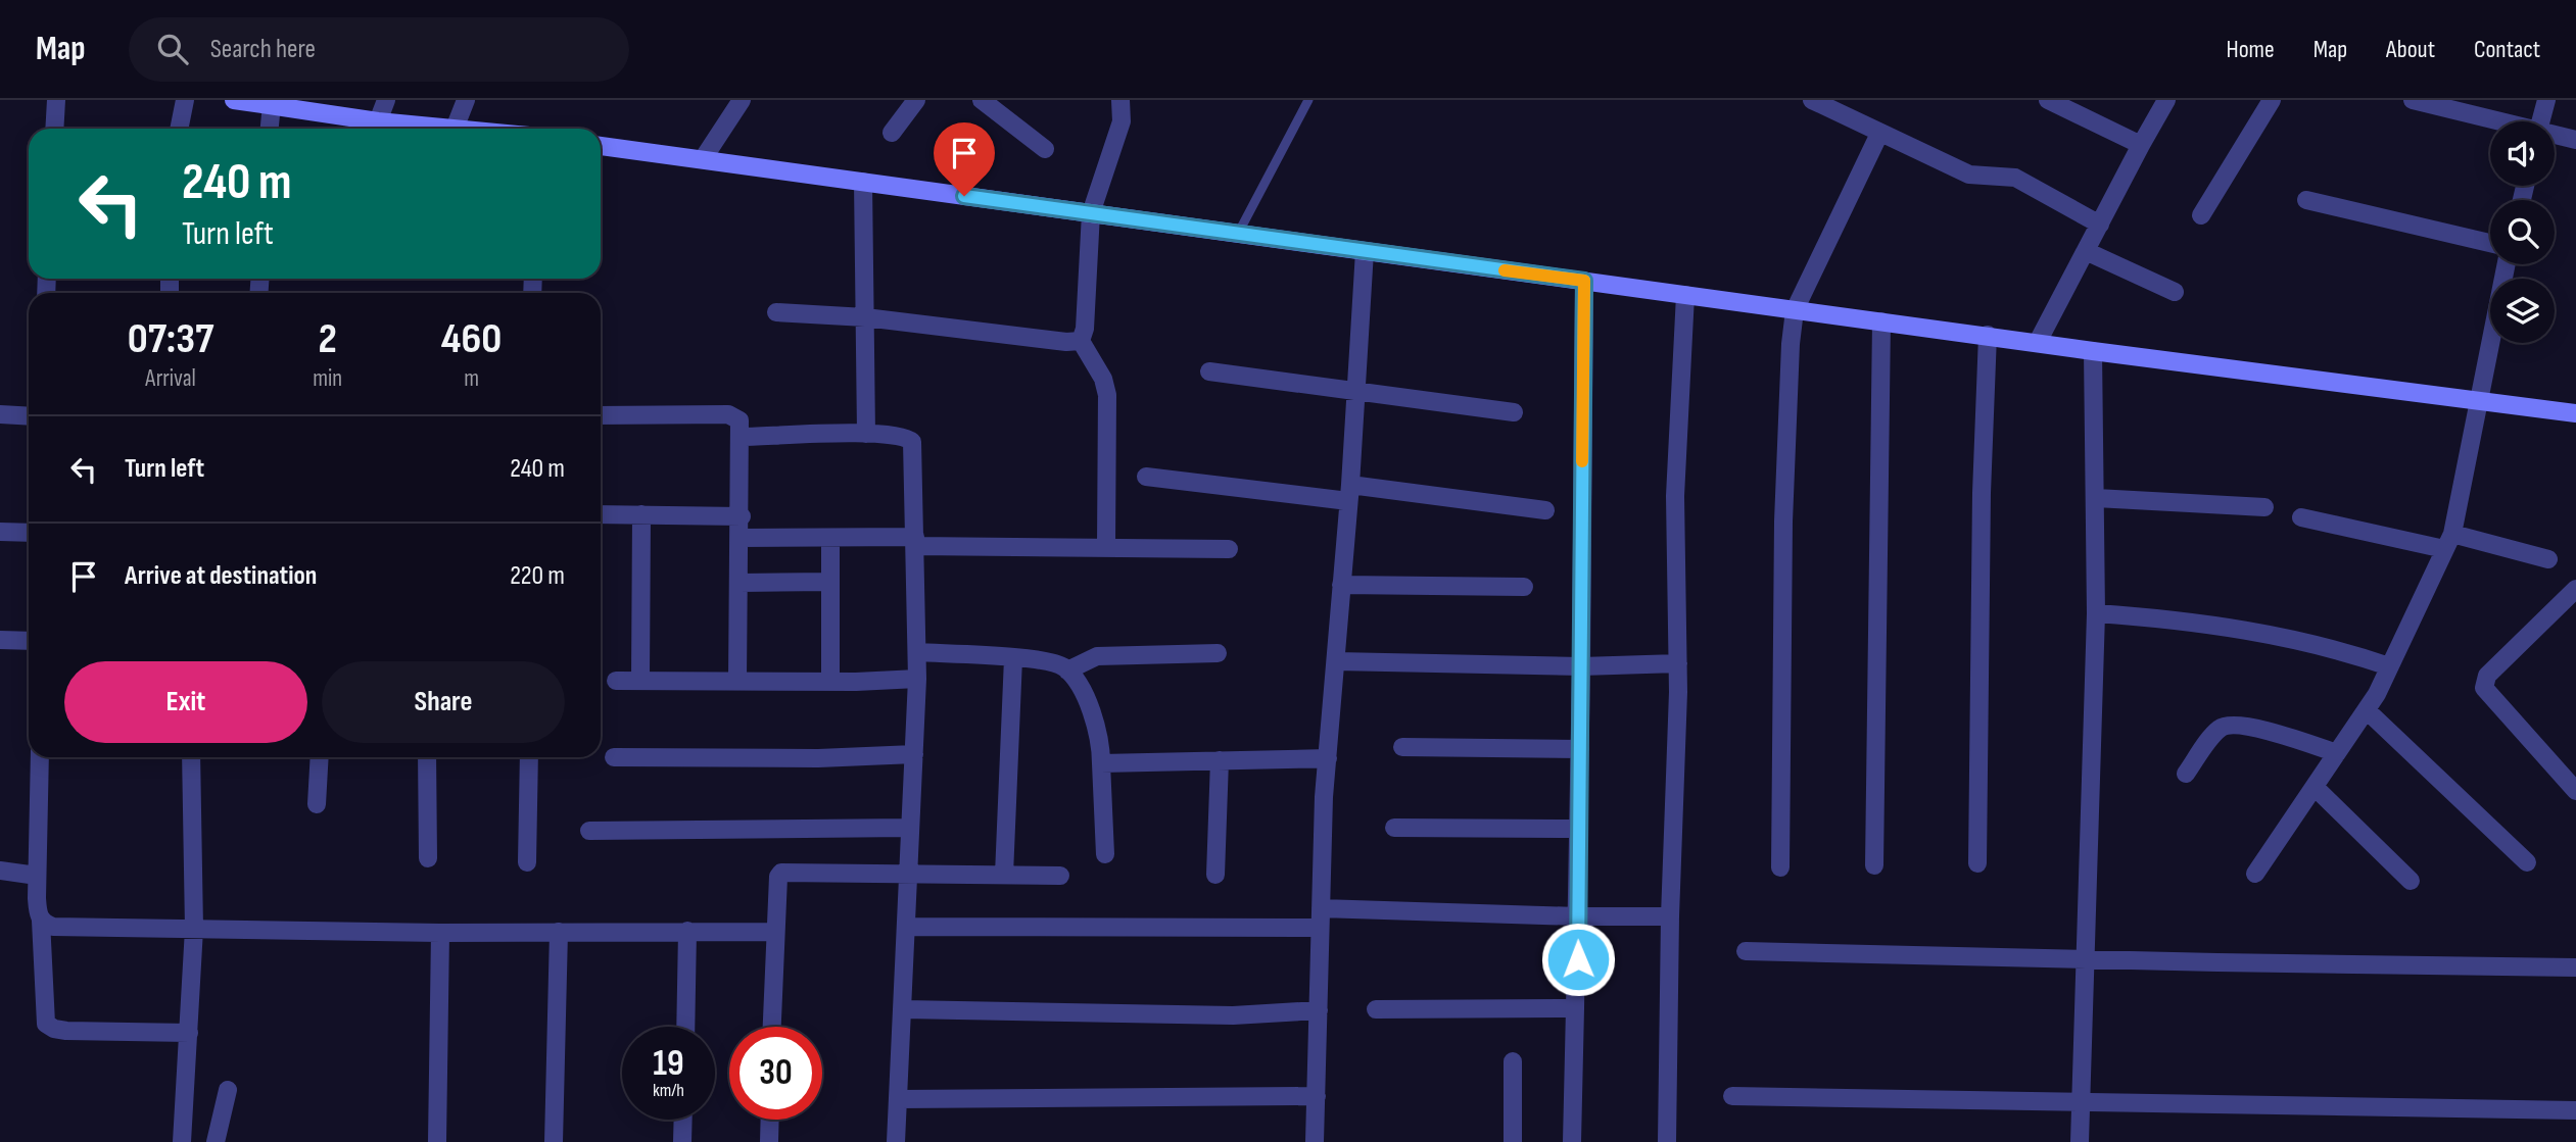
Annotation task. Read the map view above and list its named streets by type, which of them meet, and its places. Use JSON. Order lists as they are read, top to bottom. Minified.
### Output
{"page":{"header":"Map","search":"Search here","nav":["Home","Map","About","Contact"],"turn":["240 m","Turn left"],"eta":["07:37","Arrival","2","min","460","m"],"list":[{"name":"Turn left","value":"240 m"},{"name":"Arrive at destination","value":"220 m"}],"buttons":["Exit","Share"],"speed":"19 km/h","limit":"30"}}
